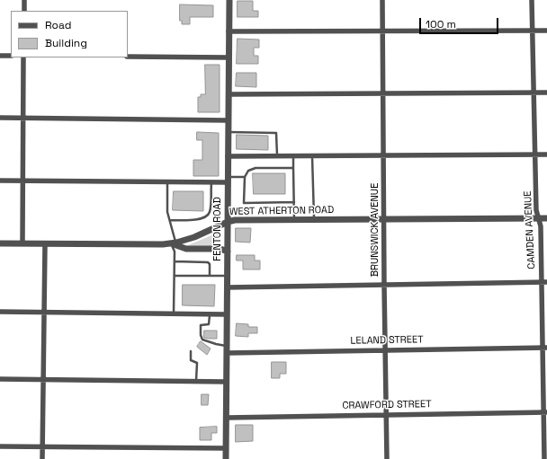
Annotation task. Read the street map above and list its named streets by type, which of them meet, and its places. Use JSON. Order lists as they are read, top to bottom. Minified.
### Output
{"streets":{"street":["WEST ATHERTON ROAD","FENTON ROAD","BRUNSWICK AVENUE","CAMDEN AVENUE","LELAND STREET","CRAWFORD STREET"]},"crossings":[["WEST ATHERTON ROAD","FENTON ROAD"],["WEST ATHERTON ROAD","BRUNSWICK AVENUE"],["WEST ATHERTON ROAD","CAMDEN AVENUE"],["FENTON ROAD","LELAND STREET"],["FENTON ROAD","CRAWFORD STREET"],["BRUNSWICK AVENUE","LELAND STREET"],["BRUNSWICK AVENUE","CRAWFORD STREET"],["CAMDEN AVENUE","LELAND STREET"],["CAMDEN AVENUE","CRAWFORD STREET"]],"legend":["Road","Building"],"scale_bar":"100 m"}
